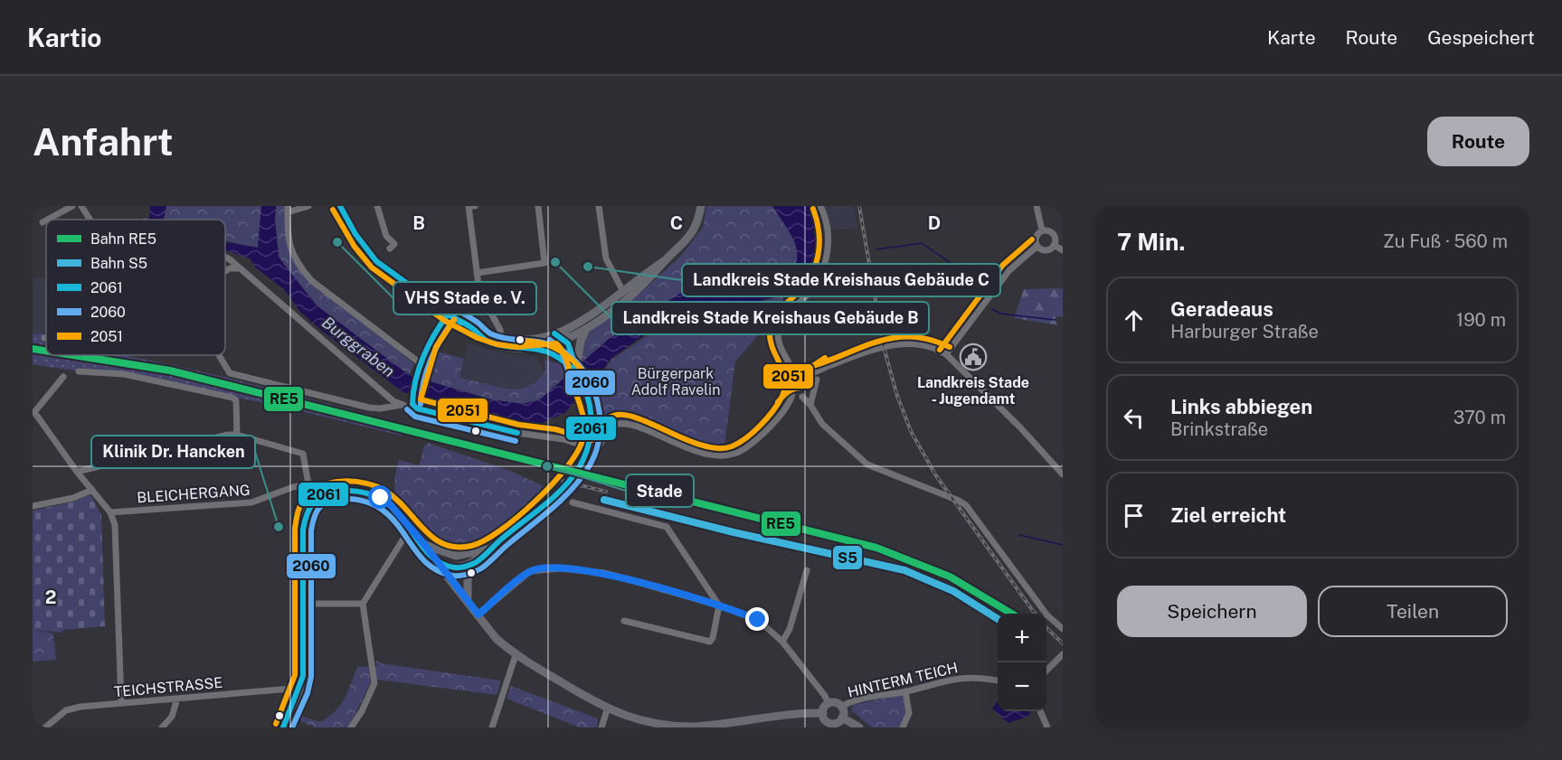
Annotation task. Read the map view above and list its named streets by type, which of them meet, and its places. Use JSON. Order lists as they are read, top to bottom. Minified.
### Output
{"streets":{"street":["BLEICHERGANG","HINTERM TEICH","TEICHSTRASSE"]},"water":["Burggraben"],"parks":["Bürgerpark Adolf Ravelin"],"places":{"other":["VHS Stade e. V.","Landkreis Stade Kreishaus Gebäude B","Landkreis Stade Kreishaus Gebäude C","Stade","Klinik Dr. Hancken"],"public building":["Landkreis Stade - Jugendamt"]},"lines":["transit line 2061","transit line 2051","transit line 2060","rail line RE5","rail line S5"],"legend":["Bahn RE5","Bahn S5","2061","2060","2051"],"page":{"header":"Kartio","nav":["Karte","Route","Gespeichert"],"buttons":["Route",["Speichern","Teilen"]],"title":"Anfahrt","heading":["7 Min.","Zu Fuß · 560 m"],"list":[["Geradeaus","Harburger Straße","190 m"],["Links abbiegen","Brinkstraße","370 m"],"Ziel erreicht"],"map_buttons":["+","−"]},"grid":{"columns":["B","C","D"],"rows":["2"]}}
